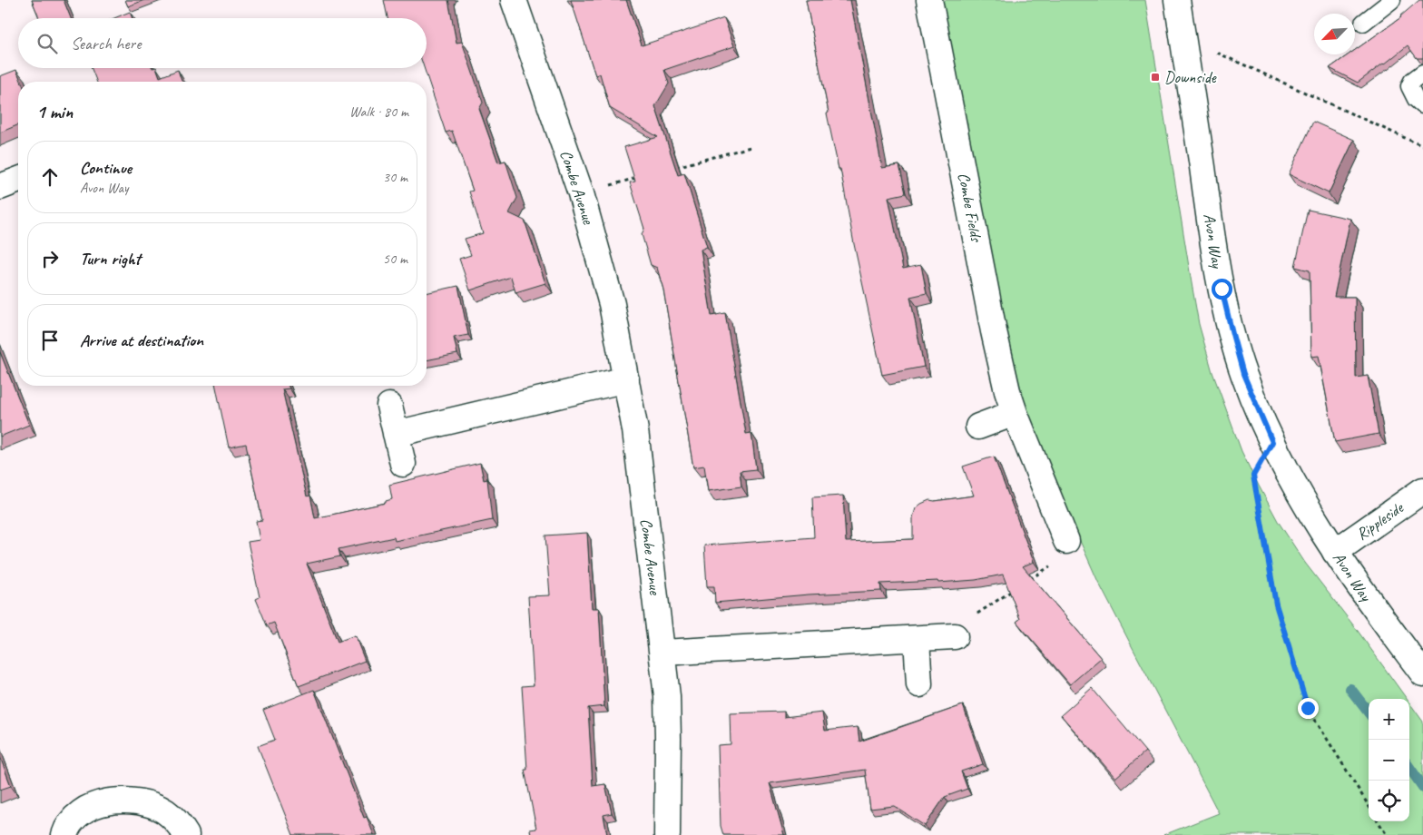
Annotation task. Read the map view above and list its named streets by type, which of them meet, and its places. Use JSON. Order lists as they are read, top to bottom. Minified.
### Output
{"streets":{"street":["Combe Avenue","Combe Fields","Avon Way","Rippleside"]},"crossings":[["Avon Way","Rippleside"]],"places":{"transit":["Downside"]},"north":"bottom left","page":{"search":"Search here","heading":["1 min","Walk · 80 m"],"list":[["Continue","Avon Way","30 m"],["Turn right","50 m"],"Arrive at destination"],"map_buttons":["+","−"]}}
